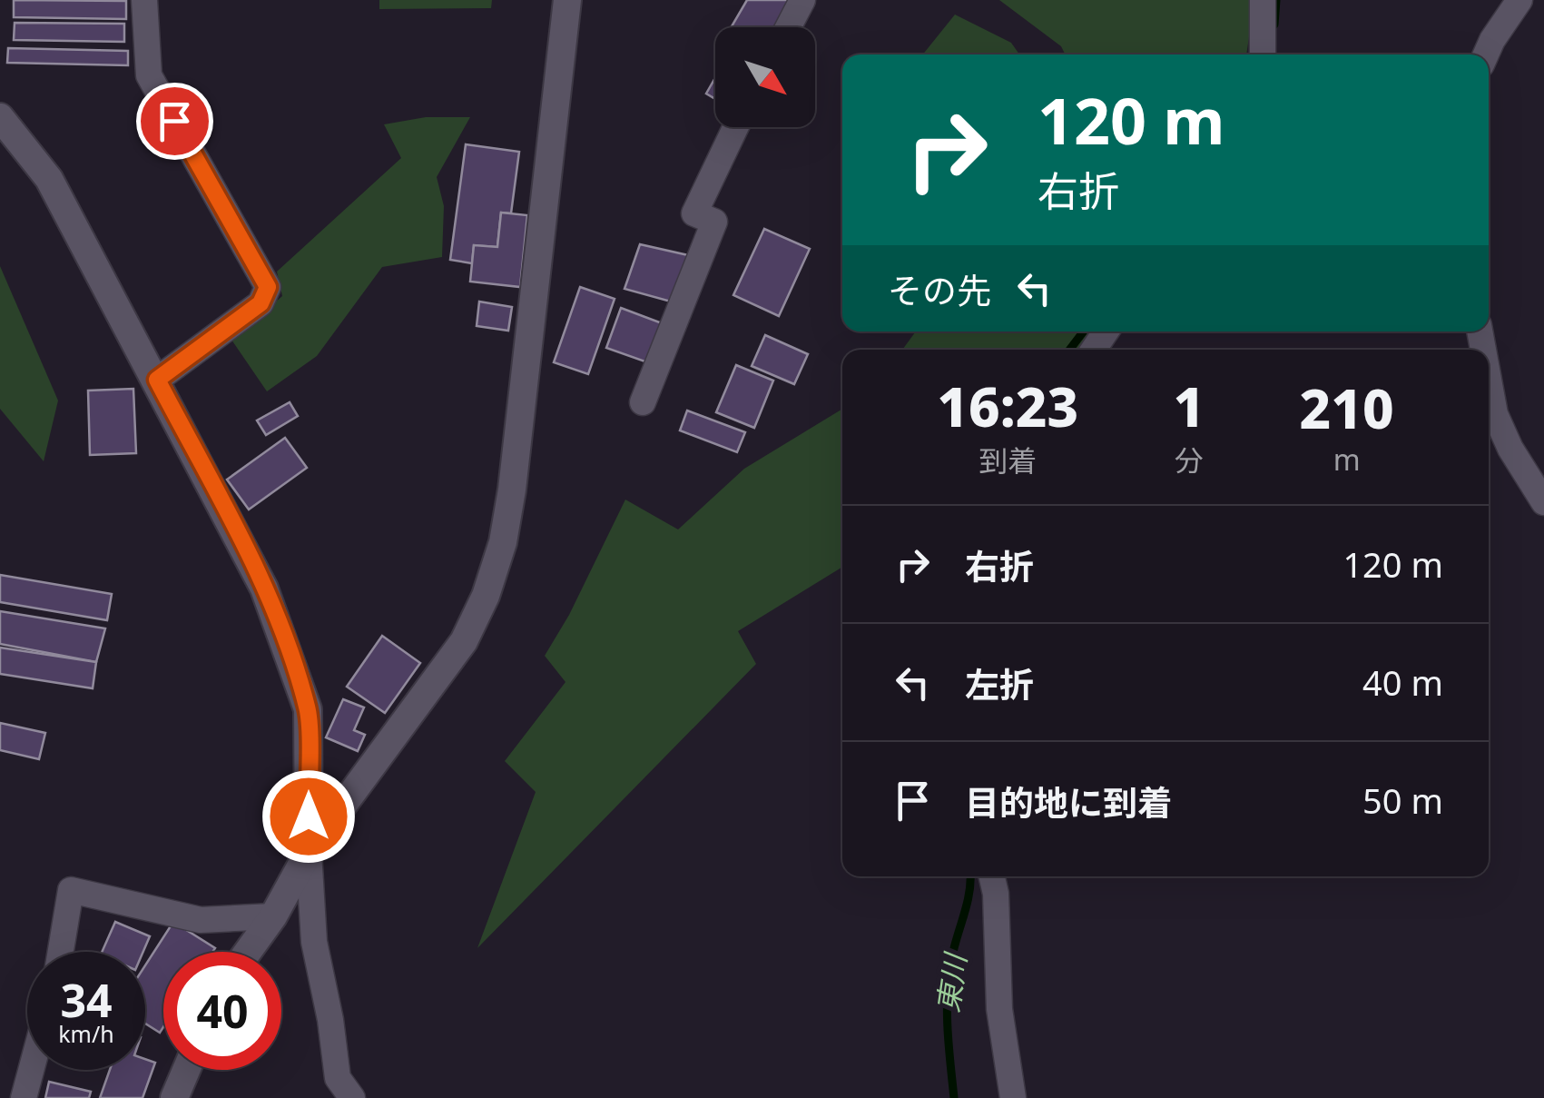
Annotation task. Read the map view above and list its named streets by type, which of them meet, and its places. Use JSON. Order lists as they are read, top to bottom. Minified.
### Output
{"water":["東川"],"north":"bottom right","page":{"turn":["120 m","右折"],"then":"その先","eta":["16:23","到着","1","分","210","m"],"list":[{"name":"右折","value":"120 m"},{"name":"左折","value":"40 m"},{"name":"目的地に到着","value":"50 m"}],"speed":"34 km/h","limit":"40"}}
